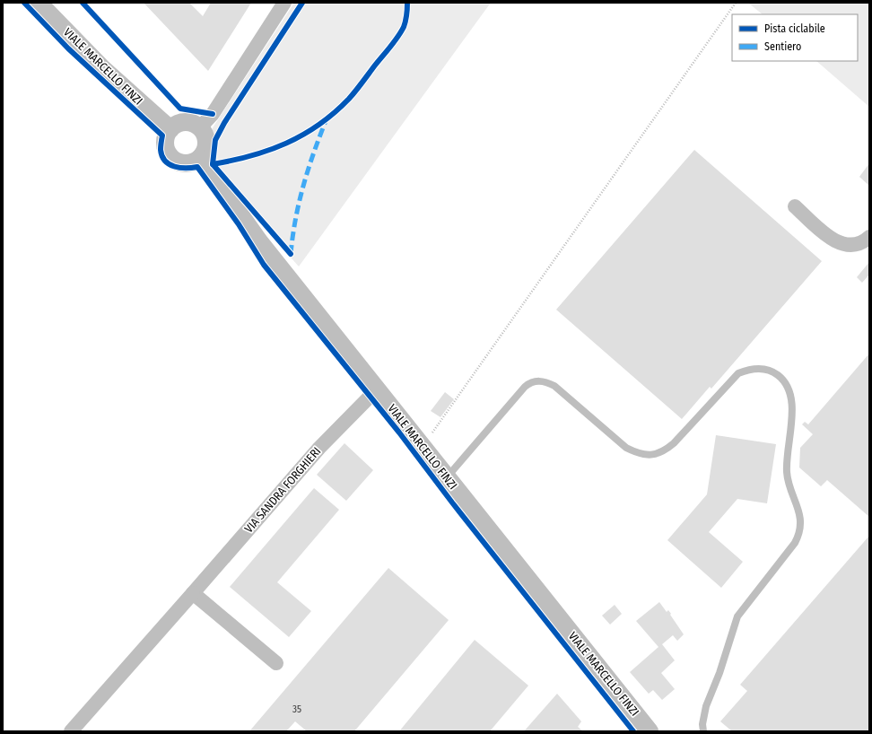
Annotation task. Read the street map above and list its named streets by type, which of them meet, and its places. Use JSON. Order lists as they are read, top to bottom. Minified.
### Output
{"streets":{"street":["VIALE MARCELLO FINZI","VIA SANDRA FORGHIERI"]},"crossings":[["VIALE MARCELLO FINZI","VIA SANDRA FORGHIERI"]],"house_numbers":["35"],"legend":["Pista ciclabile","Sentiero"]}
